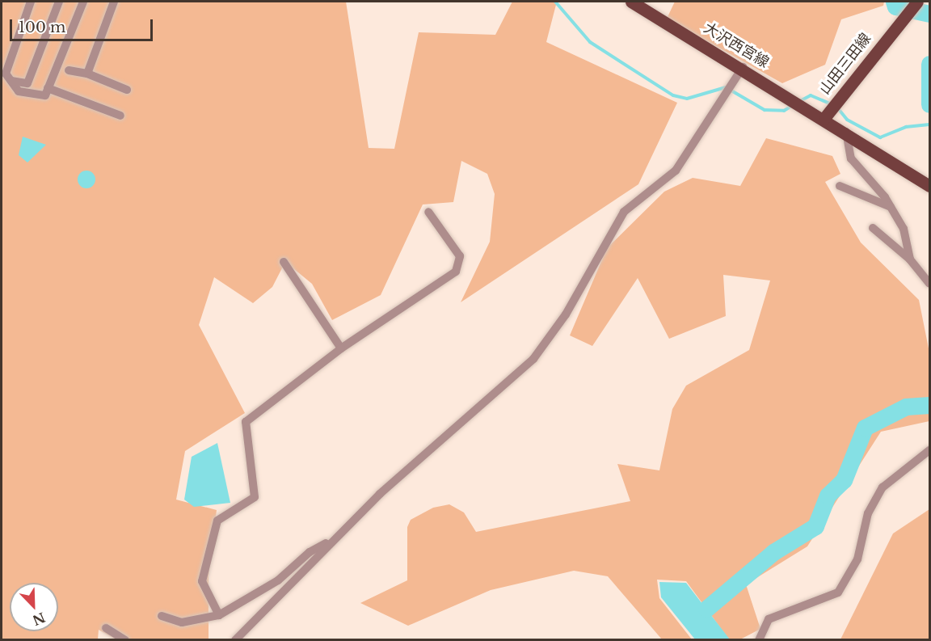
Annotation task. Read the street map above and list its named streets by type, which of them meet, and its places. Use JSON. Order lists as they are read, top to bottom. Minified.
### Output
{"streets":{"main road":["大沢西宮線","山田三田線"]},"crossings":[["大沢西宮線","山田三田線"]],"scale_bar":"100 m","north":"bottom right"}
